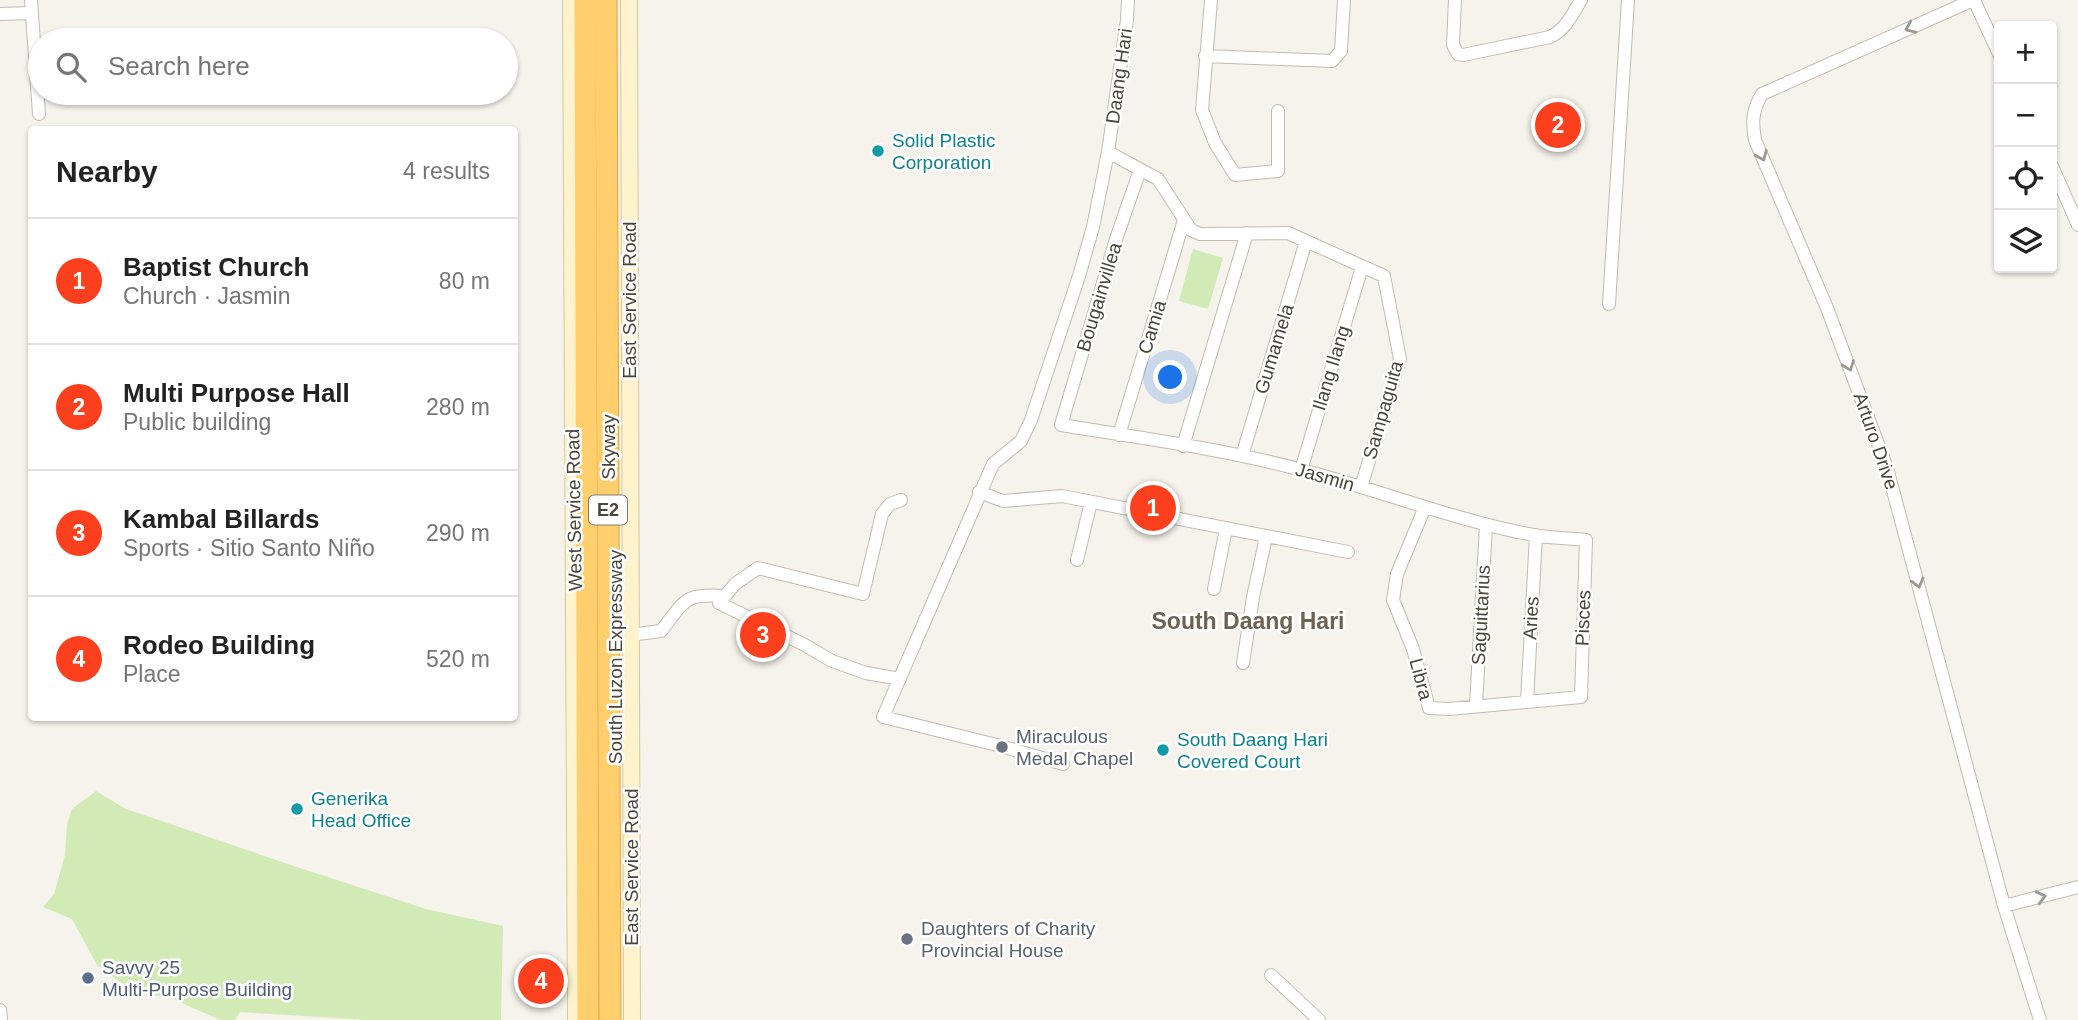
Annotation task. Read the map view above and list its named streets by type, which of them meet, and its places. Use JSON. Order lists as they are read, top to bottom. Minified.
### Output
{"streets":{"highway":["Skyway","E2","South Luzon Expressway"],"main road":["East Service Road","West Service Road"],"street":["Daang Hari","Bougainvillea","Camia","Gumamela","Ilang Ilang","Sampaguita","Arturo Drive","Jasmin","Saguittarius","Aries","Pisces","Libra"]},"crossings":[["Bougainvillea","Jasmin"],["Camia","Sampaguita"],["Camia","Jasmin"],["Gumamela","Sampaguita"],["Gumamela","Jasmin"],["Ilang Ilang","Sampaguita"],["Ilang Ilang","Jasmin"],["Sampaguita","Jasmin"],["Jasmin","Saguittarius"],["Jasmin","Aries"],["Jasmin","Pisces"],["Jasmin","Libra"],["Saguittarius","Libra"],["Aries","Libra"],["Pisces","Libra"]],"one_way":["Arturo Drive"],"districts":["South Daang Hari"],"places":["Solid Plastic Corporation","Miraculous Medal Chapel","South Daang Hari Covered Court","Generika Head Office","Daughters of Charity Provincial House","Savvy 25 Multi-Purpose Building"],"page":{"map_buttons":["+","−"],"search":"Search here","pins":["2","1","3","4"],"heading":["Nearby","4 results"],"list":[{"mark":"1","name":"Baptist Church","note":"Church · Jasmin","value":"80 m"},{"mark":"2","name":"Multi Purpose Hall","note":"Public building","value":"280 m"},{"mark":"3","name":"Kambal Billards","note":"Sports · Sitio Santo Niño","value":"290 m"},{"mark":"4","name":"Rodeo Building","note":"Place","value":"520 m"}]}}
